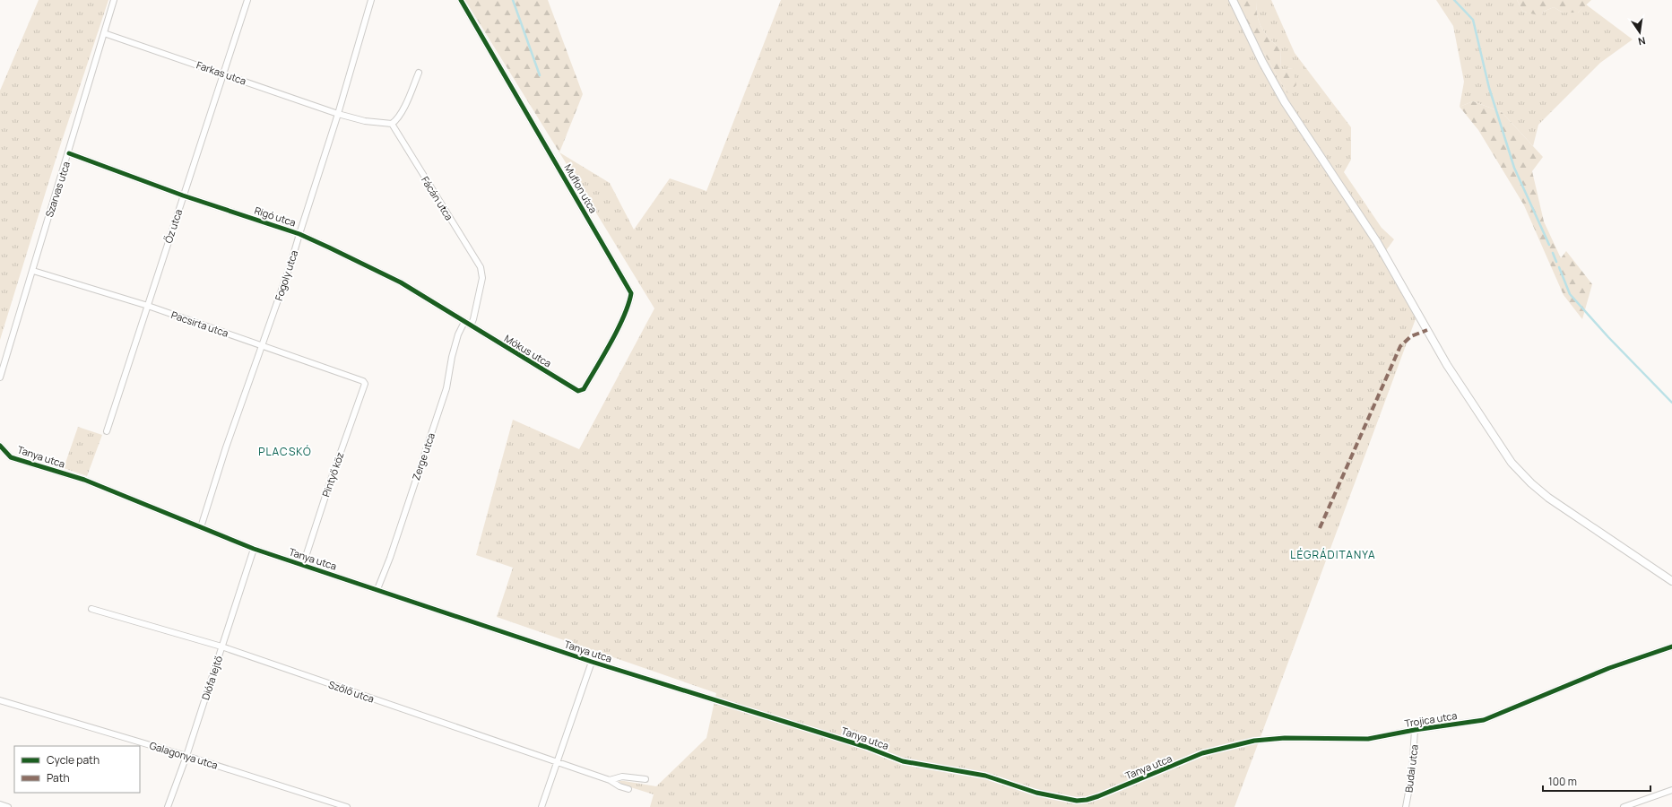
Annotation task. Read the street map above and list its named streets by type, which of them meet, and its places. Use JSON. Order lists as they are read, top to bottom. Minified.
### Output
{"streets":{"street":["Farkas utca","Muflon utca","Szarvas utca","Fácán utca","Rigó utca","Őz utca","Fogoly utca","Pacsirta utca","Mókus utca","Tanya utca","Zerge utca","Pintyő köz","Diófa lejtő","Szőlő utca","Trojica utca","Galagonya utca","Budai utca"]},"crossings":[["Farkas utca","Szarvas utca"],["Farkas utca","Őz utca"],["Farkas utca","Fogoly utca"],["Muflon utca","Mókus utca"],["Szarvas utca","Rigó utca"],["Szarvas utca","Pacsirta utca"],["Fácán utca","Mókus utca"],["Rigó utca","Őz utca"],["Rigó utca","Fogoly utca"],["Rigó utca","Mókus utca"],["Rigó utca","Zerge utca"],["Őz utca","Pacsirta utca"],["Fogoly utca","Pacsirta utca"],["Fogoly utca","Tanya utca"],["Pacsirta utca","Pintyő köz"],["Mókus utca","Zerge utca"],["Tanya utca","Zerge utca"],["Tanya utca","Pintyő köz"],["Tanya utca","Diófa lejtő"],["Tanya utca","Trojica utca"],["Diófa lejtő","Szőlő utca"],["Diófa lejtő","Galagonya utca"],["Trojica utca","Budai utca"]],"districts":["PLACSKÓ","LÉGRÁDITANYA"],"legend":["Cycle path","Path"],"scale_bar":"100 m","north":"bottom"}
